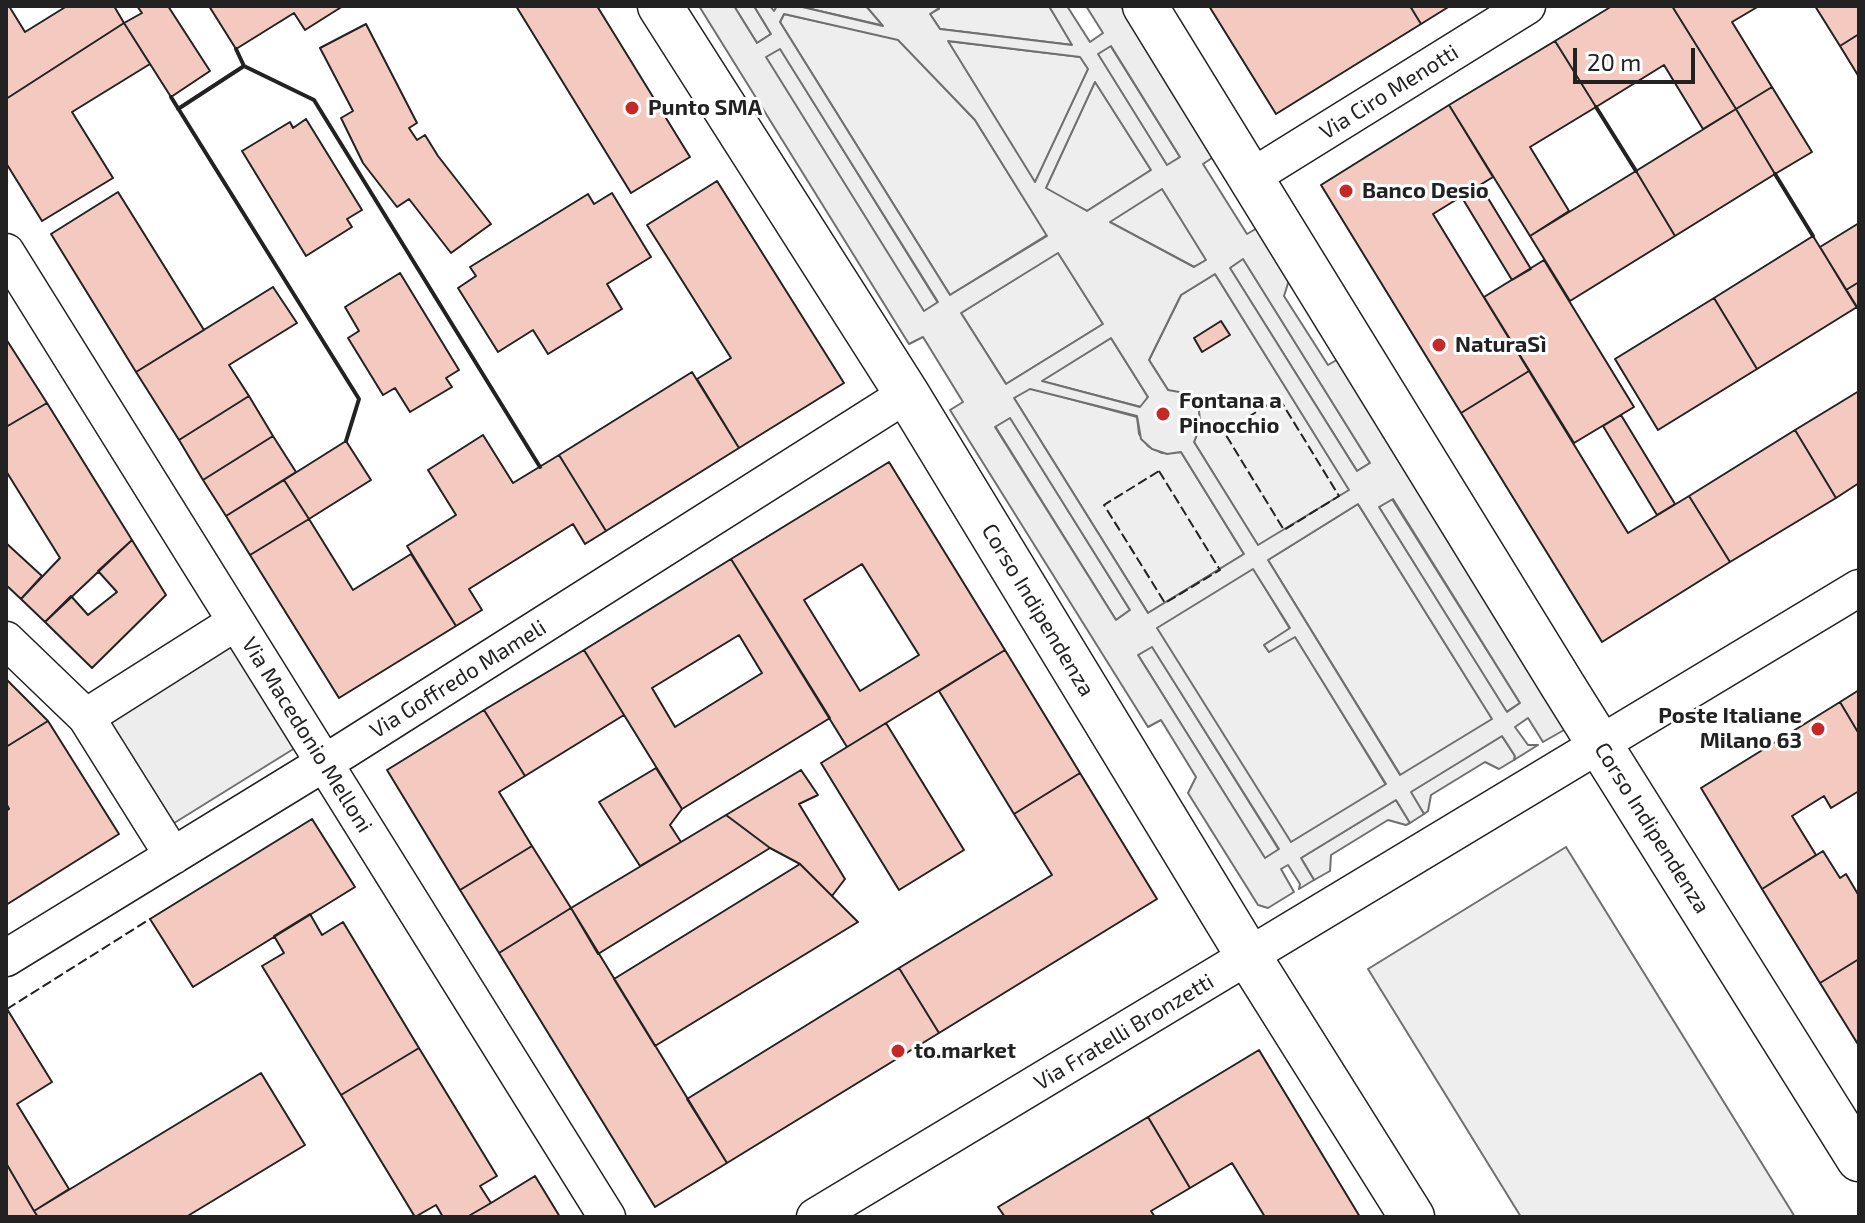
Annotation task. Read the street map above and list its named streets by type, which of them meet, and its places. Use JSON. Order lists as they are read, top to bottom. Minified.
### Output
{"streets":{"street":["Via Ciro Menotti","Corso Indipendenza","Via Goffredo Mameli","Via Macedonio Melloni","Via Fratelli Bronzetti"]},"crossings":[["Via Ciro Menotti","Corso Indipendenza"],["Corso Indipendenza","Via Goffredo Mameli"],["Corso Indipendenza","Via Fratelli Bronzetti"],["Via Goffredo Mameli","Via Macedonio Melloni"]],"places":["Punto SMA","Banco Desio","NaturaSì","Fontana a Pinocchio","Poste Italiane Milano 63","to.market"],"scale_bar":"20 m"}
